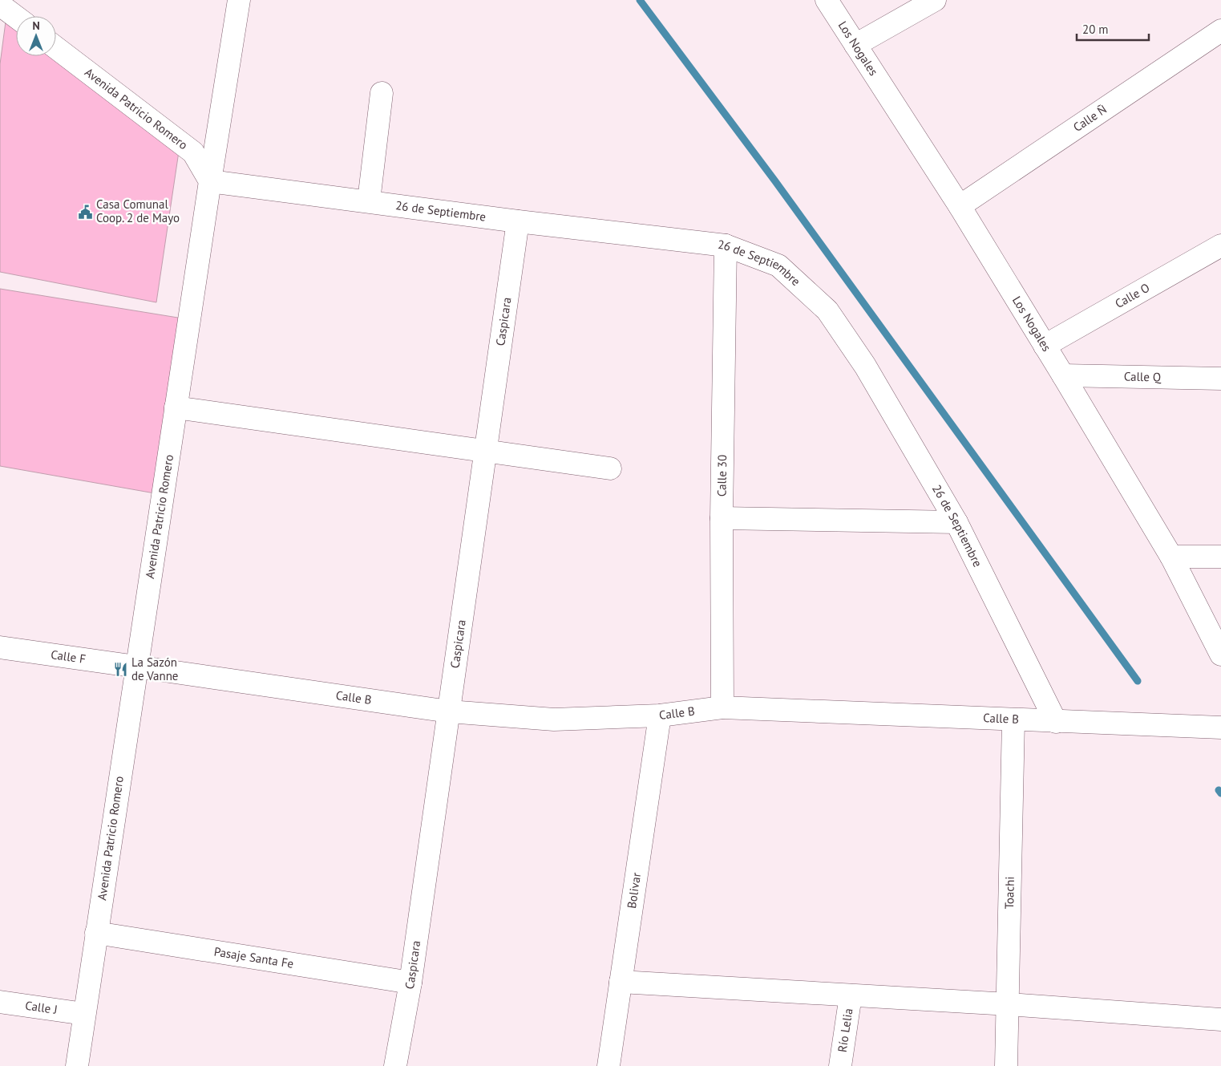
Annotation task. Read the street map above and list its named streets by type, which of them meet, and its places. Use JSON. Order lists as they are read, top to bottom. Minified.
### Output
{"streets":{"street":["Los Nogales","Avenida Patricio Romero","Calle Ñ","26 de Septiembre","Calle O","Caspicara","Calle Q","Calle 30","Calle F","Calle B","Bolivar","Toachi","Pasaje Santa Fe","Calle J","Río Lelia"]},"crossings":[["Los Nogales","Calle Ñ"],["Los Nogales","Calle O"],["Los Nogales","Calle Q"],["Avenida Patricio Romero","26 de Septiembre"],["Avenida Patricio Romero","Calle F"],["Avenida Patricio Romero","Calle B"],["Avenida Patricio Romero","Pasaje Santa Fe"],["Avenida Patricio Romero","Calle J"],["26 de Septiembre","Caspicara"],["26 de Septiembre","Calle 30"],["26 de Septiembre","Calle B"],["Caspicara","Calle B"],["Caspicara","Pasaje Santa Fe"],["Calle 30","Calle B"],["Calle F","Calle B"],["Calle B","Bolivar"],["Calle B","Toachi"]],"places":{"public building":["Casa Comunal Coop. 2 de Mayo"],"restaurant":["La Sazón de Vanne"]},"scale_bar":"20 m","north":"top"}
